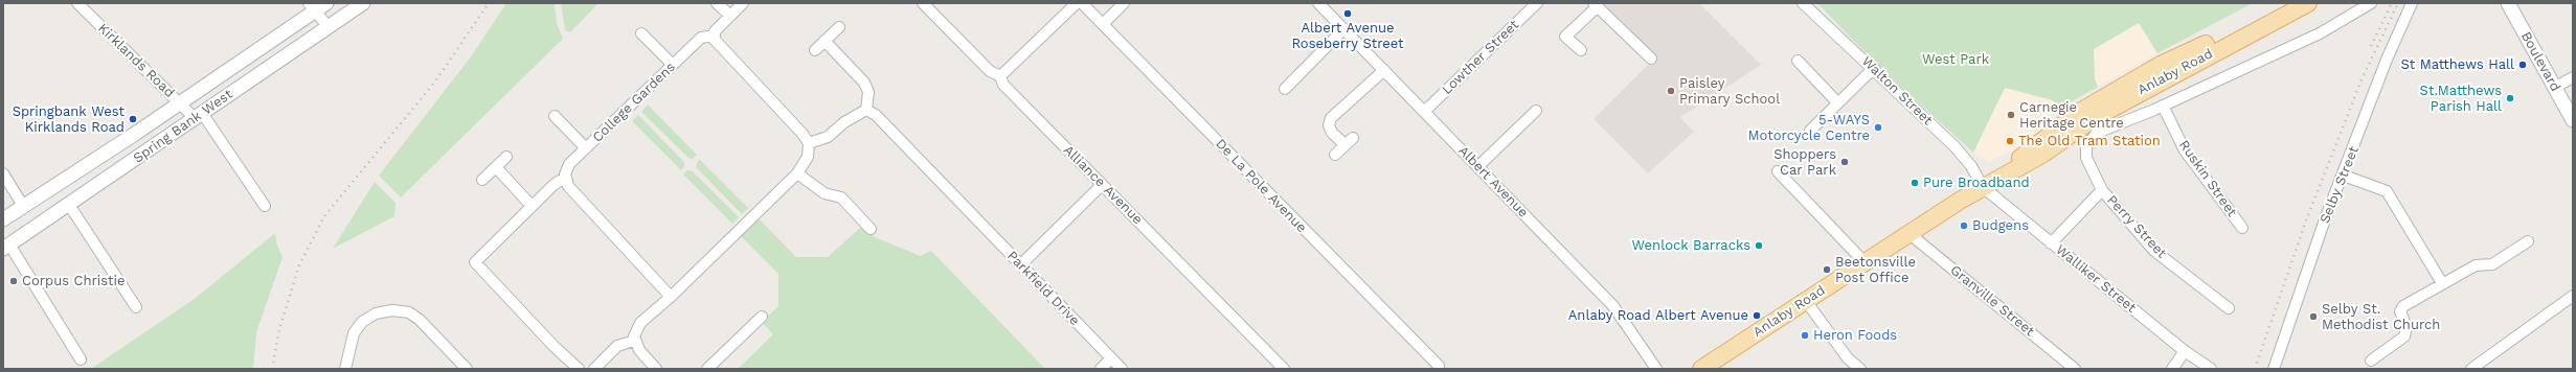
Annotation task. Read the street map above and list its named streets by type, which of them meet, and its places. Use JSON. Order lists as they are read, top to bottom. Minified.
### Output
{"streets":{"main road":["Anlaby Road"],"street":["Lowther Street","Kirklands Road","Boulevard","Walton Street","College Gardens","Spring Bank West","Ruskin Street","Albert Avenue","Alliance Avenue","Selby Street","De La Pole Avenue","Perry Street","Walliker Street","Parkfield Drive","Granville Street"]},"crossings":[["Lowther Street","Albert Avenue"],["Kirklands Road","Spring Bank West"],["Anlaby Road","Walton Street"],["Anlaby Road","Ruskin Street"],["Anlaby Road","Perry Street"],["Anlaby Road","Walliker Street"],["Anlaby Road","Granville Street"],["Walton Street","Walliker Street"]],"parks":["West Park"],"places":["Albert Avenue Roseberry Street","St Matthews Hall","Paisley Primary School","St.Matthews Parish Hall","Carnegie Heritage Centre","Springbank West Kirklands Road","5-WAYS Motorcycle Centre","The Old Tram Station","Shoppers Car Park","Pure Broadband","Budgens","Wenlock Barracks","Beetonsville Post Office","Corpus Christie","Anlaby Road Albert Avenue","Selby St. Methodist Church","Heron Foods"]}
